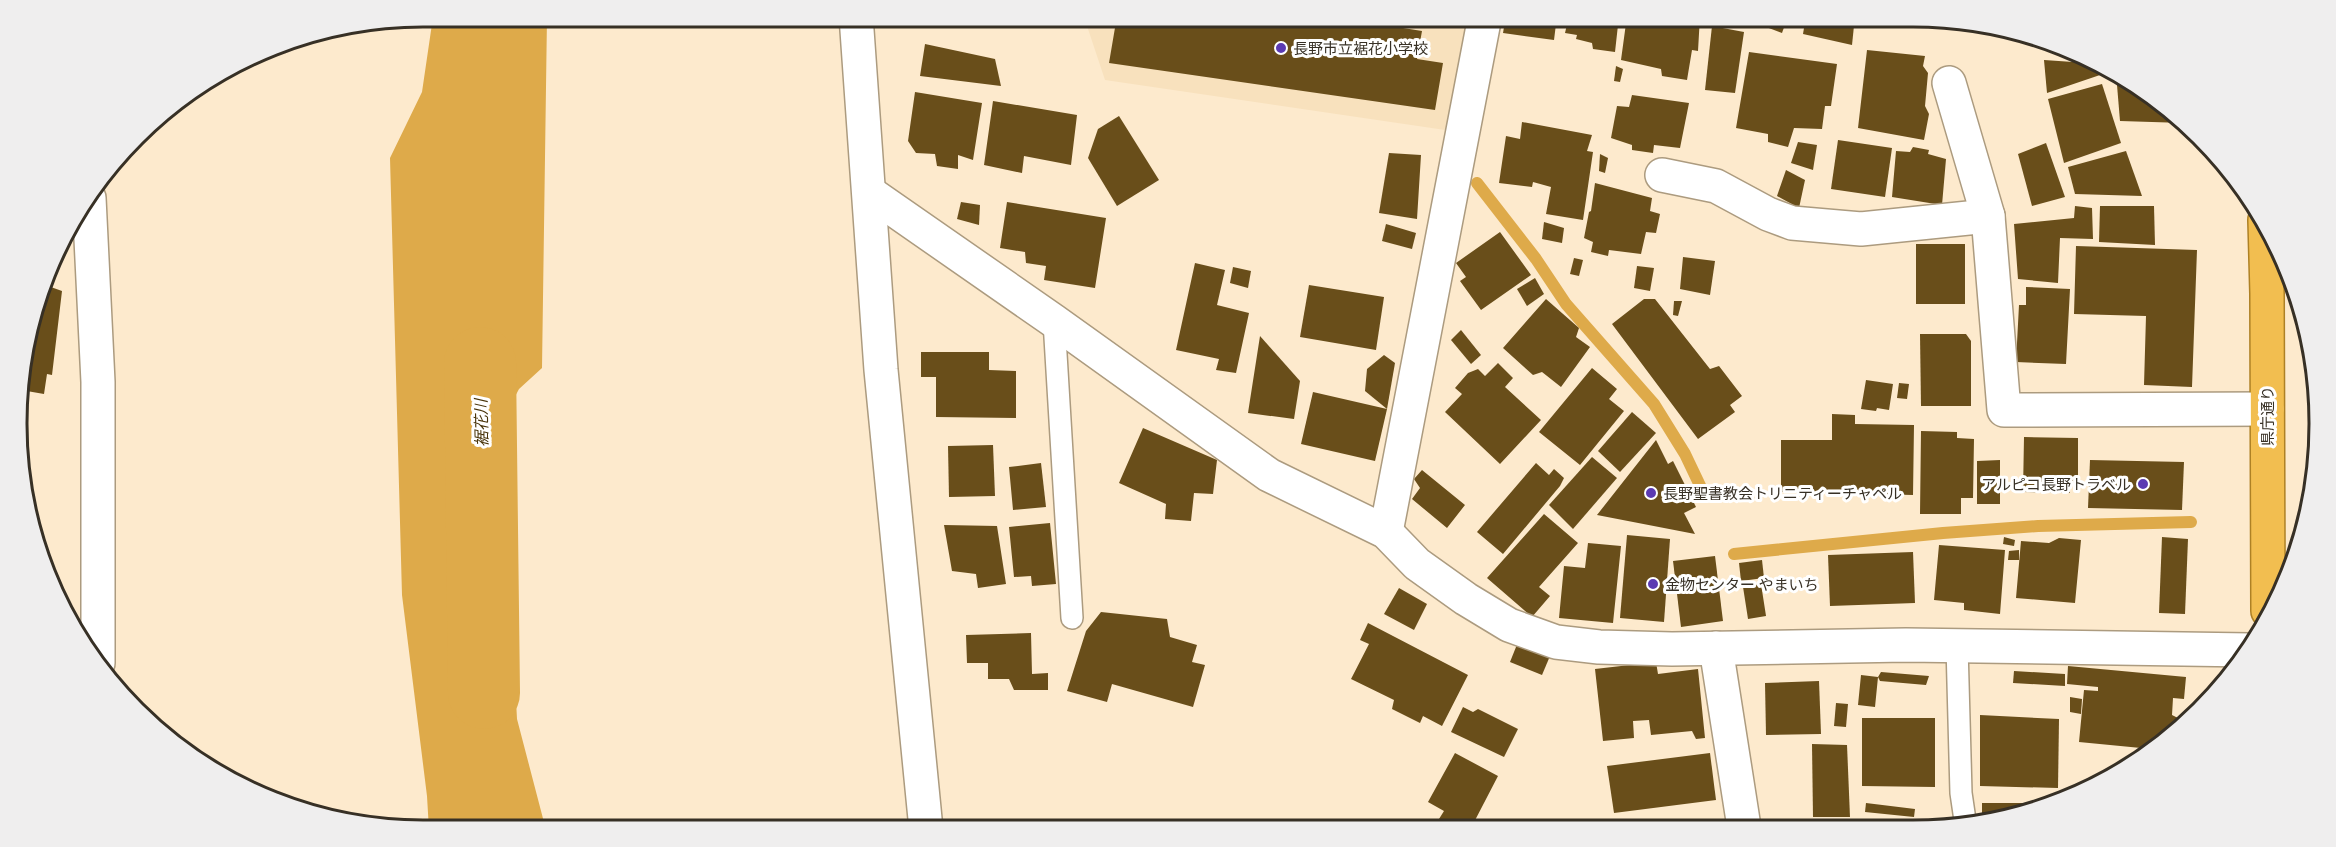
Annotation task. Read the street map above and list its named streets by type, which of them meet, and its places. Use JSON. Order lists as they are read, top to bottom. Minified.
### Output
{"streets":{"highway":["県庁通り"]},"water":["裾花川"],"places":["長野市立裾花小学校","アルピコ長野トラベル","長野聖書教会トリニティーチャペル","金物センター やまいち"]}
